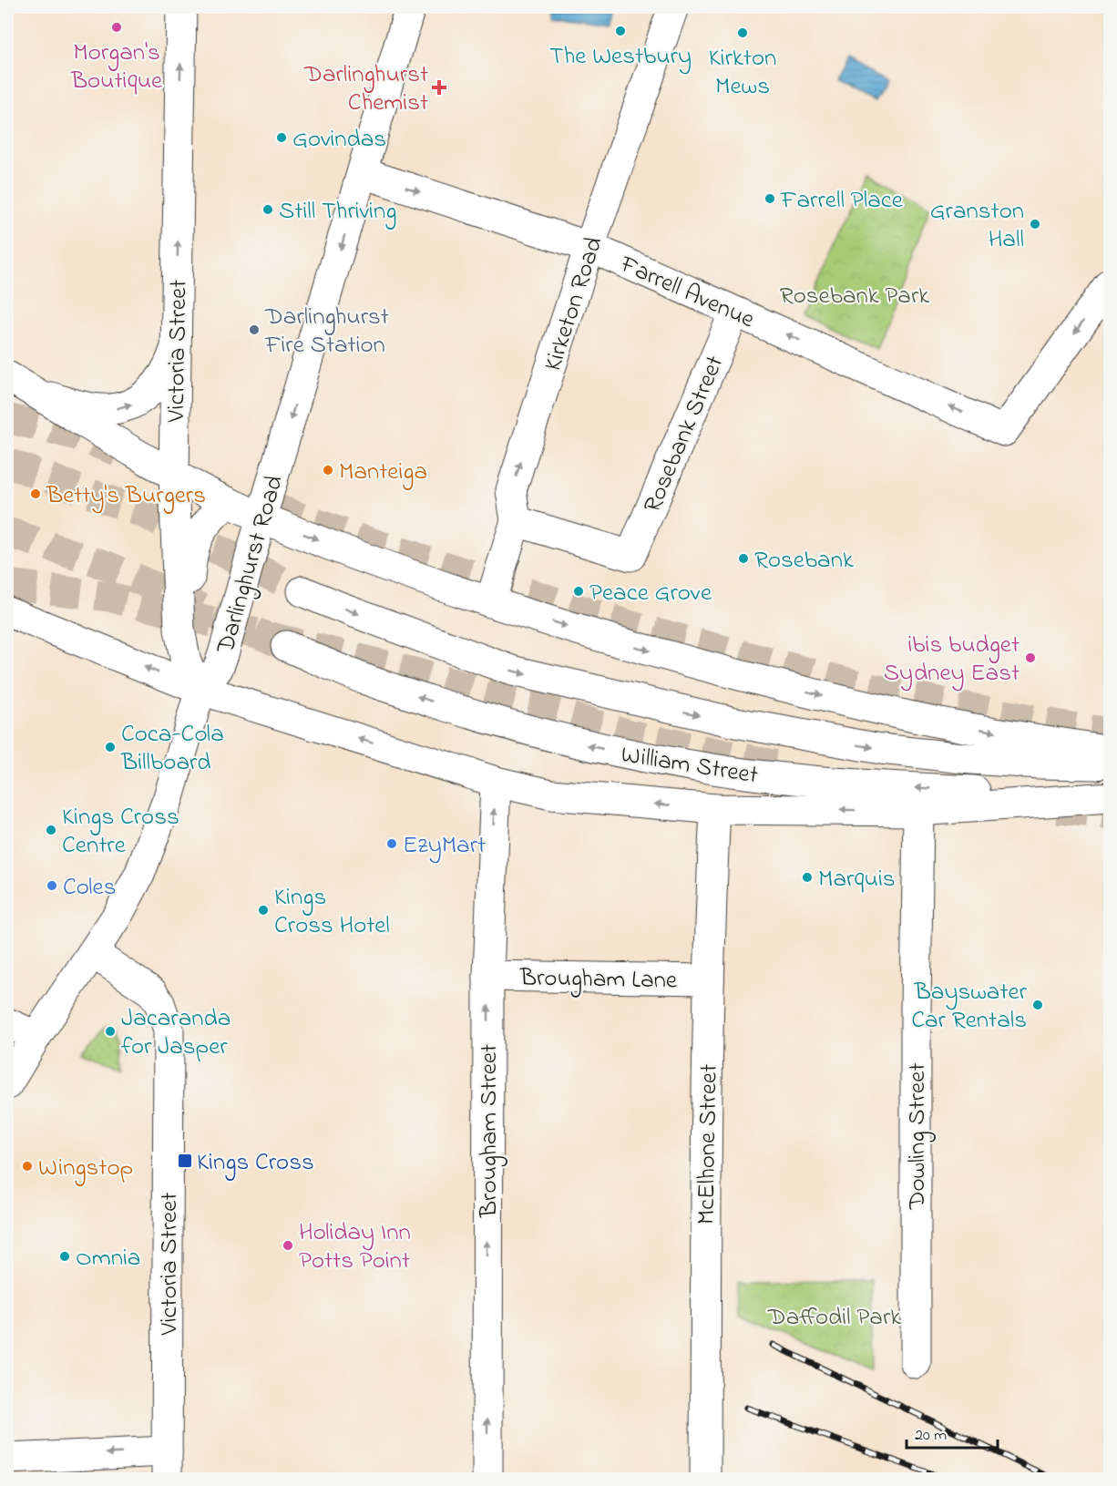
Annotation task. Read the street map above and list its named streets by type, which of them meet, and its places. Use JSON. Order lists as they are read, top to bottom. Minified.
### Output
{"streets":{"street":["Farrell Avenue","Kirketon Road","Victoria Street","Rosebank Street","Darlinghurst Road","William Street","Brougham Lane","Brougham Street","Dowling Street","McElhone Street"]},"crossings":[["Farrell Avenue","Kirketon Road"],["Farrell Avenue","Rosebank Street"],["Farrell Avenue","Darlinghurst Road"],["Kirketon Road","Rosebank Street"],["Victoria Street","Darlinghurst Road"],["Brougham Lane","Brougham Street"],["Brougham Lane","McElhone Street"]],"one_way":["Kirketon Road","Brougham Street"],"parks":["Rosebank Park","Daffodil Park"],"places":{"other":["Morgan's Boutique","The Westbury","Kirkton Mews","Govindas","Farrell Place","Still Thriving","Granston Hall","Darlinghurst Fire Station","Manteiga","Betty's Burgers","Rosebank","Peace Grove","ibis budget Sydney East","Coca-Cola Billboard","Kings Cross Centre","EzyMart","Marquis","Coles","Kings Cross Hotel","Bayswater Car Rentals","Jacaranda for Jasper","Wingstop","Holiday Inn Potts Point","Omnia"],"health":["Darlinghurst Chemist"],"transit":["Kings Cross"]},"scale_bar":"20 m"}
